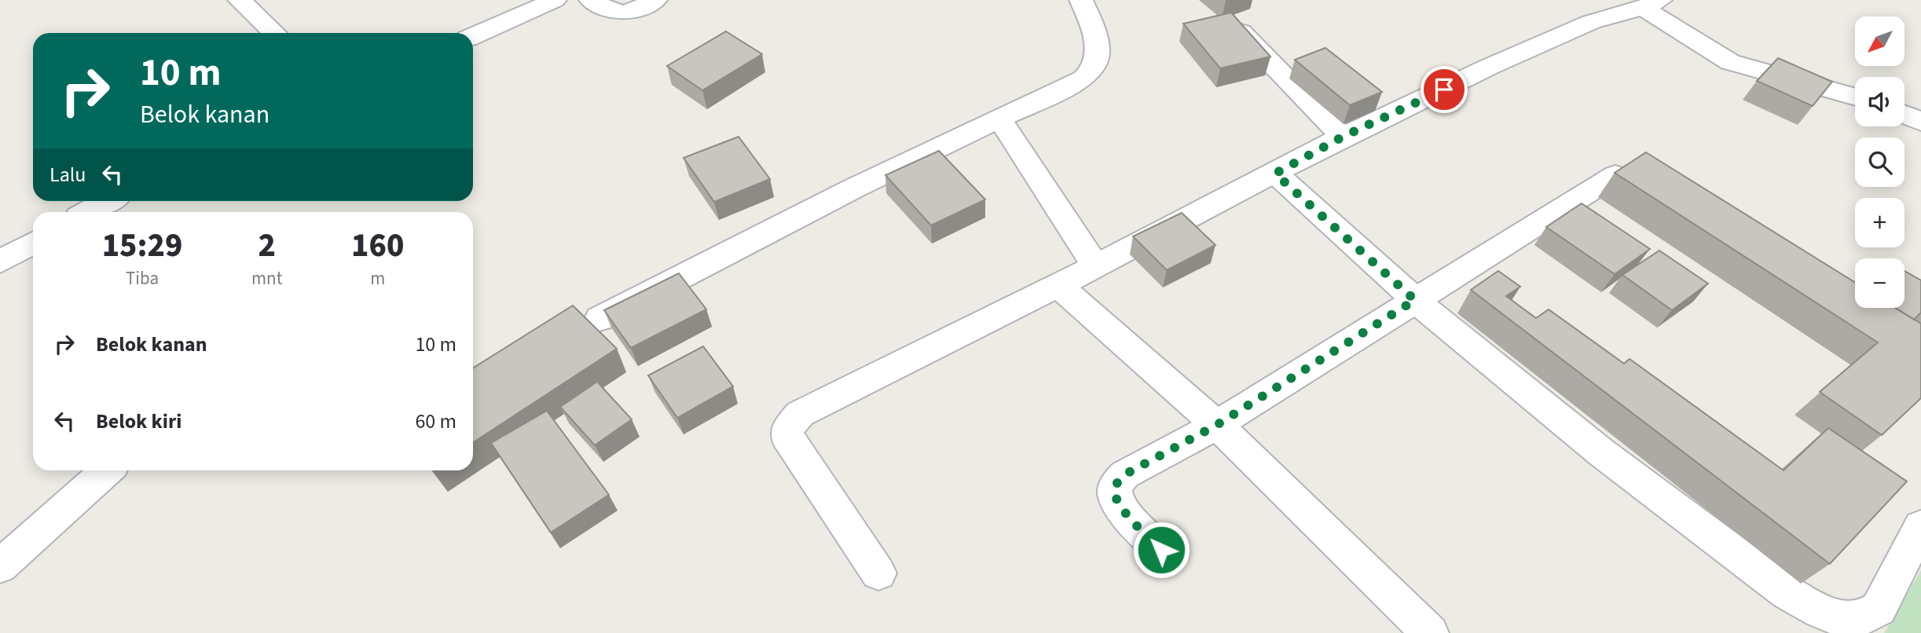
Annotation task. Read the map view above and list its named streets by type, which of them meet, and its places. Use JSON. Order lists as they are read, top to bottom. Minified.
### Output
{"north":"bottom left","page":{"map_buttons":["+","−"],"turn":["10 m","Belok kanan"],"then":"Lalu","eta":["15:29","Tiba","2","mnt","160","m"],"list":[{"name":"Belok kanan","value":"10 m"},{"name":"Belok kiri","value":"60 m"}]}}
